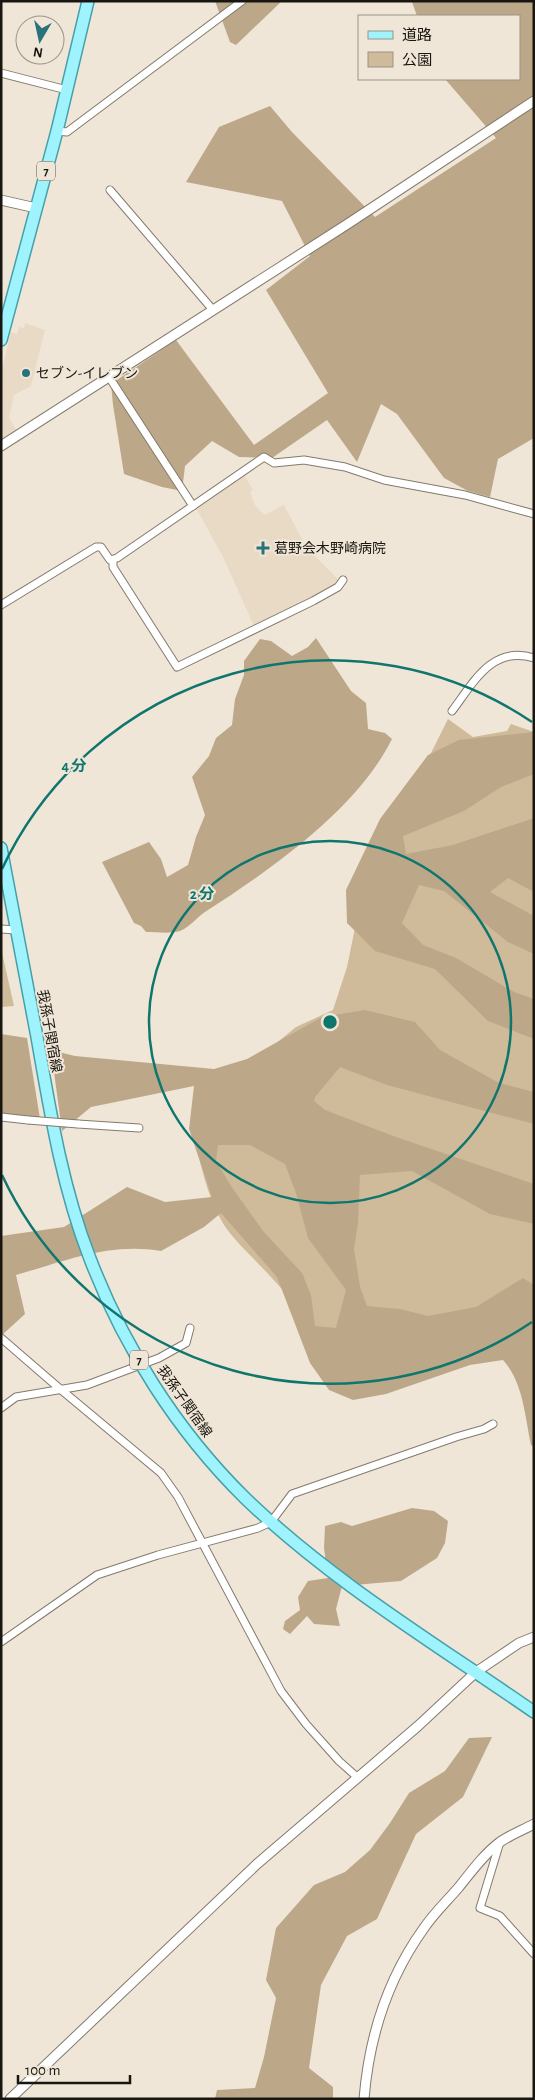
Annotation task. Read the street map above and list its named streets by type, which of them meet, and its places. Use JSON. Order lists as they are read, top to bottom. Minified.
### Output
{"streets":{"main road":["7","我孫子関宿線"]},"places":{"other":["セブン-イレブン"],"health":["葛野会木野崎病院"]},"legend":["道路","公園"],"scale_bar":"100 m","north":"bottom","rings":["4 分","2 分"]}
